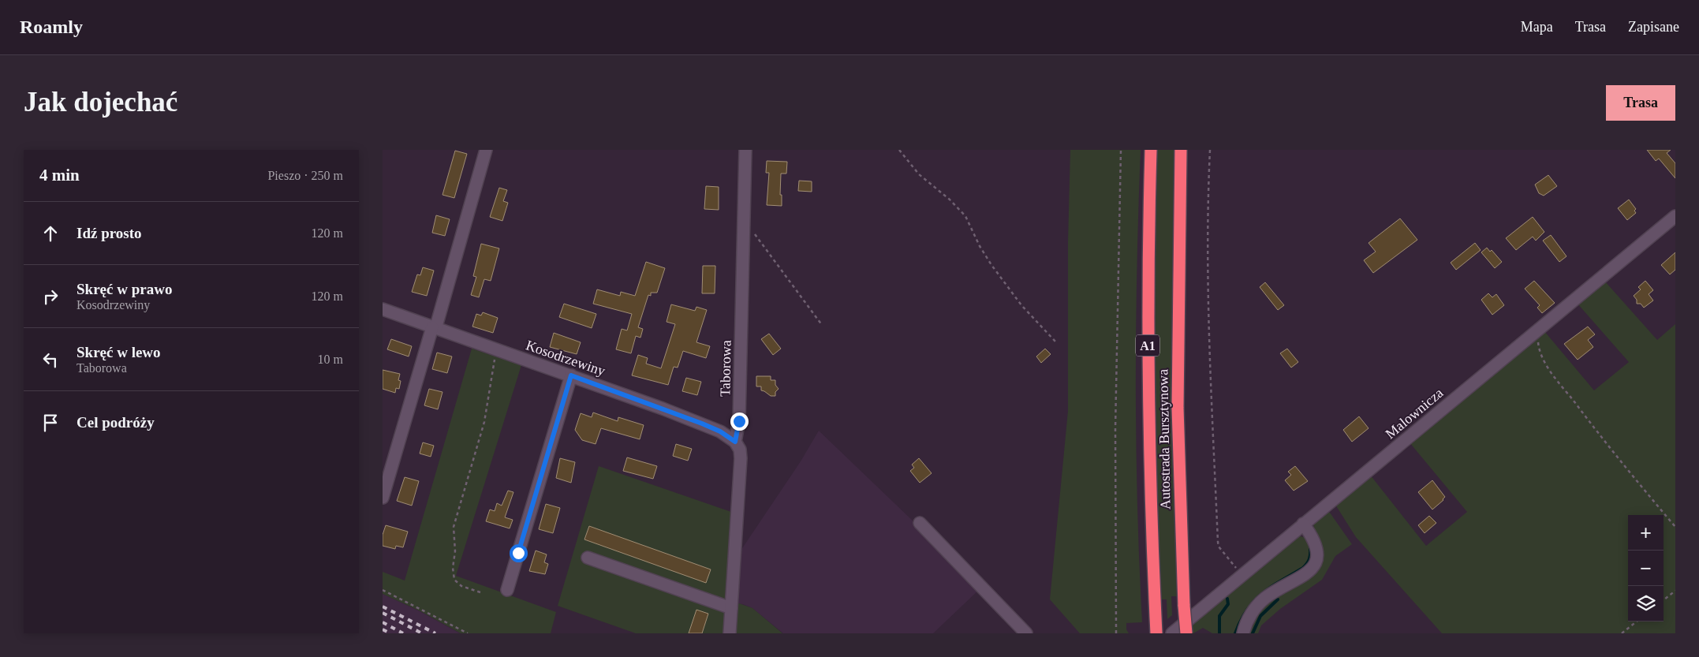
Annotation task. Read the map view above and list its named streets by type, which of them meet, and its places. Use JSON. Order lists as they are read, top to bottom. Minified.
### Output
{"streets":{"highway":["A1","Autostrada Bursztynowa"],"street":["Kosodrzewiny","Taborowa","Malownicza"]},"crossings":[["Kosodrzewiny","Taborowa"]],"page":{"header":"Roamly","nav":["Mapa","Trasa","Zapisane"],"buttons":"Trasa","title":"Jak dojechać","heading":["4 min","Pieszo · 250 m"],"list":[["Idź prosto","120 m"],["Skręć w prawo","Kosodrzewiny","120 m"],["Skręć w lewo","Taborowa","10 m"],"Cel podróży"],"map_buttons":["+","−"]}}
